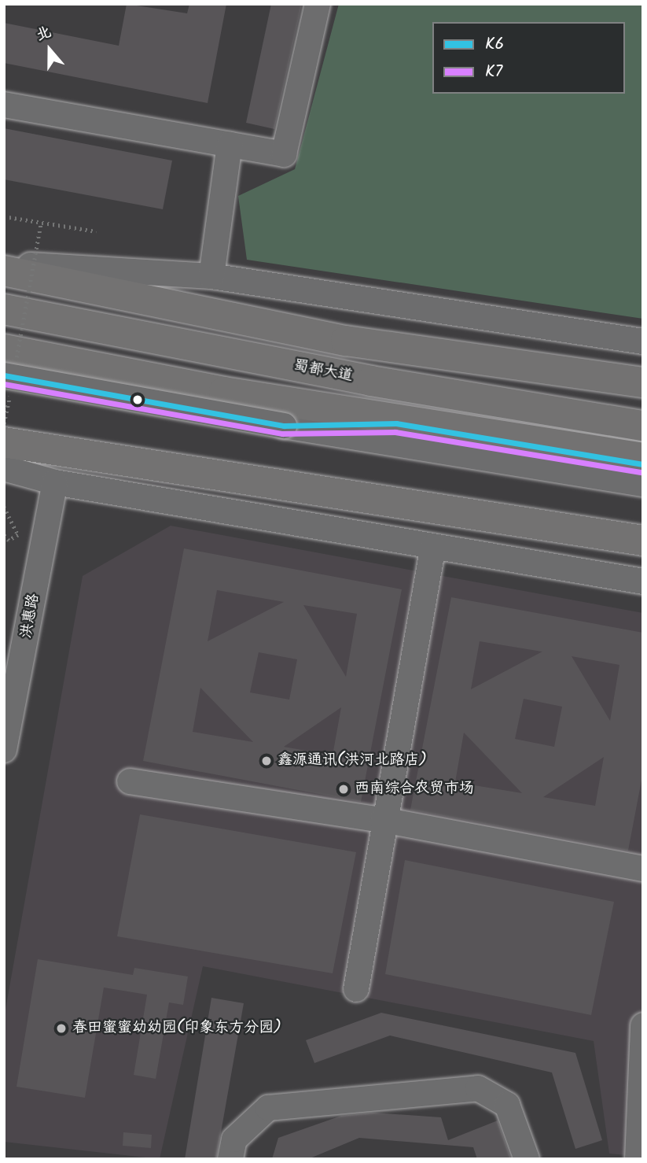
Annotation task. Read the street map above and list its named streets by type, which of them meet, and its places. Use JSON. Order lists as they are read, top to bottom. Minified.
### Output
{"streets":{"main road":["蜀都大道"],"street":["洪惠路"]},"places":["鑫源通讯(洪河北路店)","西南综合农贸市场","春田蜜蜜幼幼园(印象东方分园)"],"lines":["transit line K6","transit line K7"],"legend":["K6","K7"],"north":"top"}
